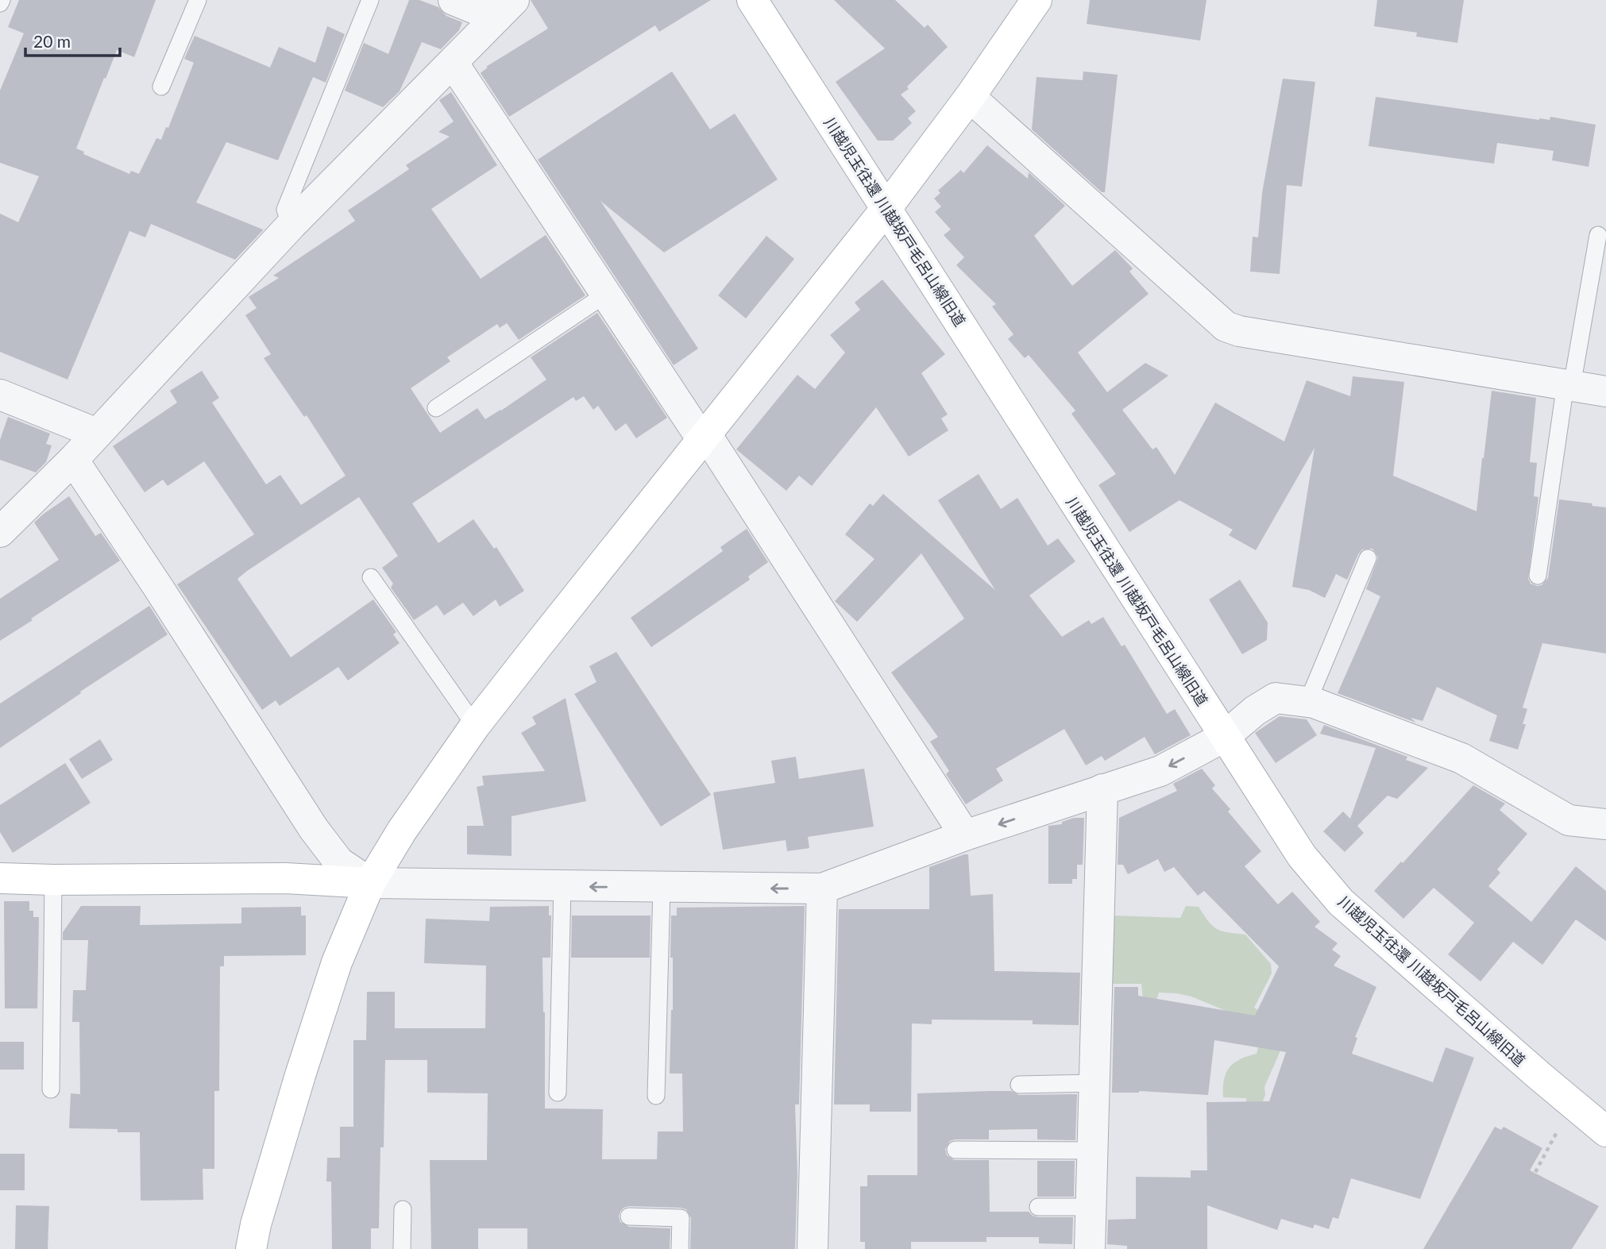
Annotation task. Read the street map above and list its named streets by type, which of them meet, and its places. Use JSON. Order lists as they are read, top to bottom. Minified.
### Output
{"streets":{"street":["川越児玉往還 川越坂戸毛呂山線旧道"]},"scale_bar":"20 m"}
